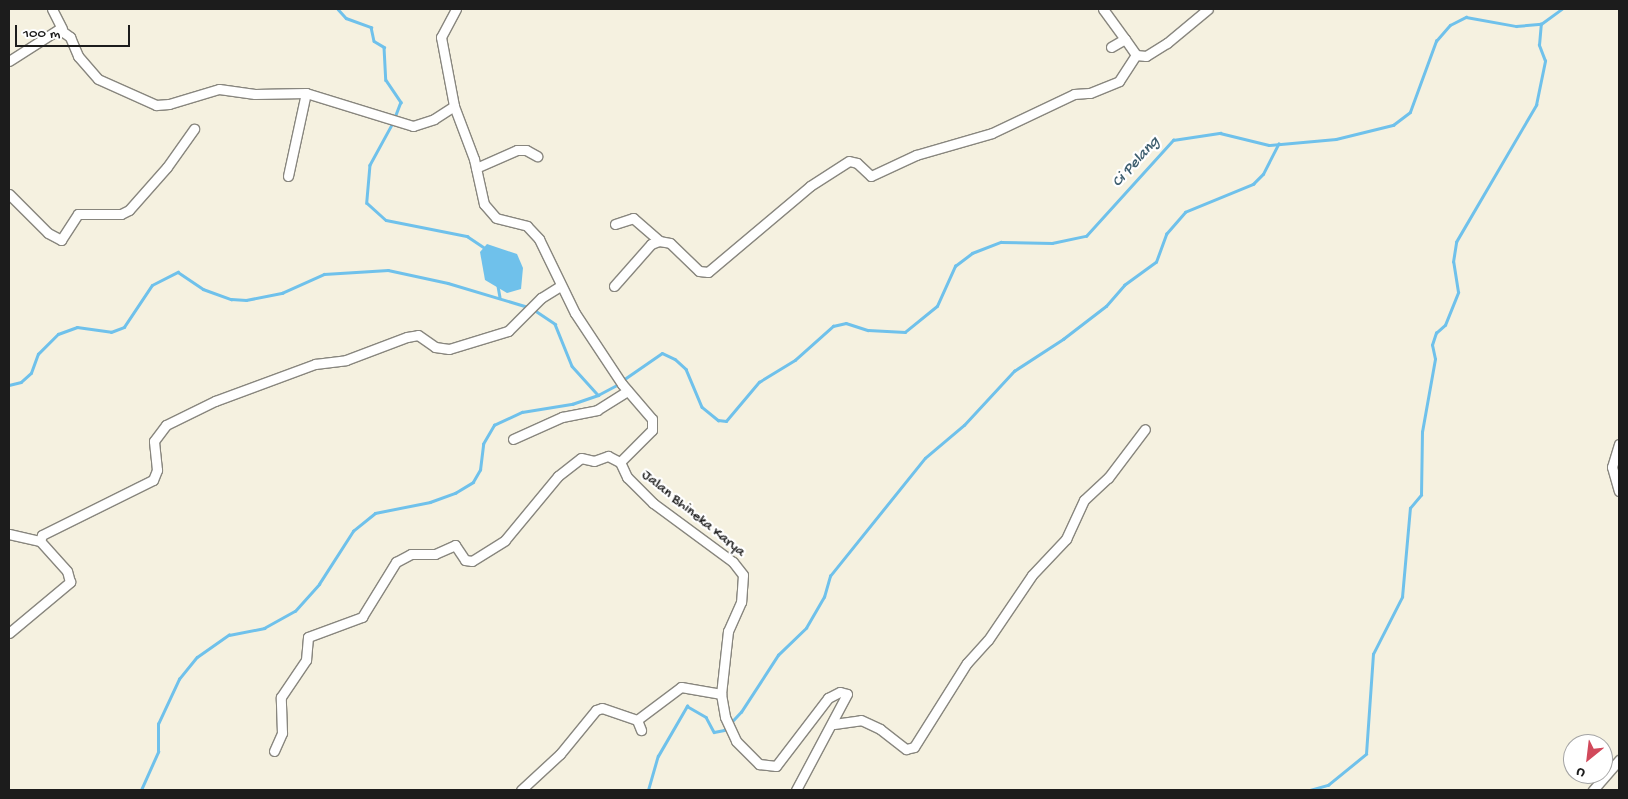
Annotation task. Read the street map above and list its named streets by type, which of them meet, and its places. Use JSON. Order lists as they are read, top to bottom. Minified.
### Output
{"streets":{"street":["Jalan Bhineka Karya"]},"water":["Ci Pelang"],"scale_bar":"100 m","north":"bottom left"}
